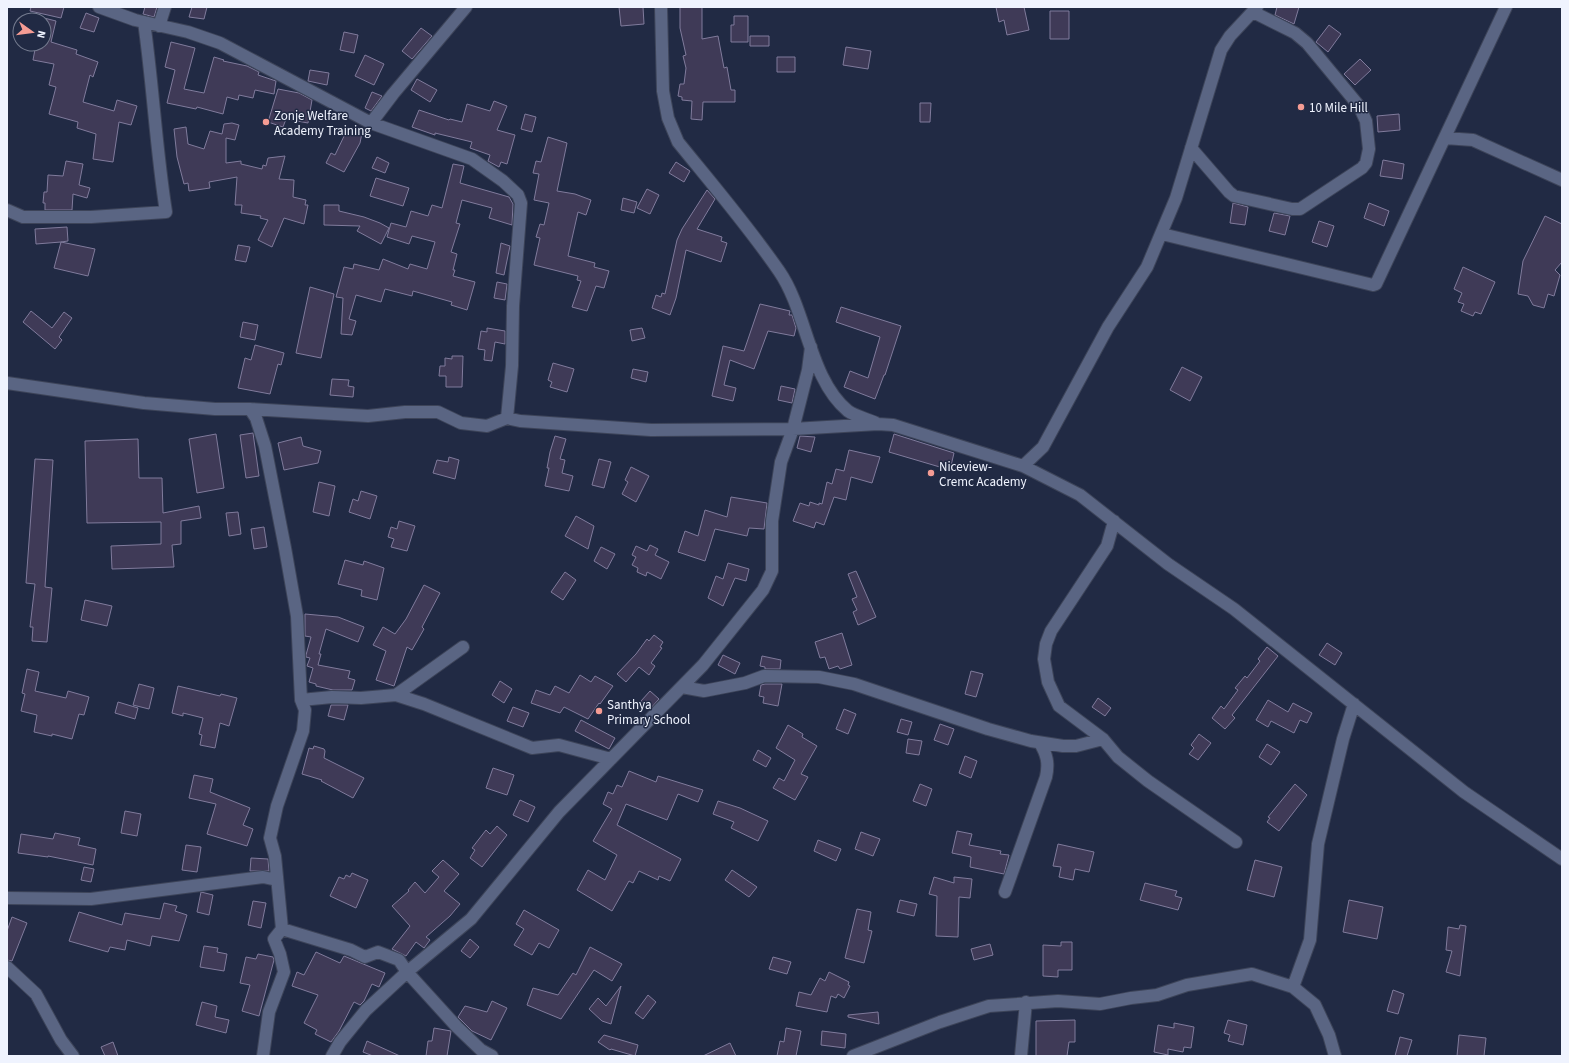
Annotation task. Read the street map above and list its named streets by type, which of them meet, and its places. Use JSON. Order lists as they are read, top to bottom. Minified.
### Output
{"places":["10 Mile Hill","Zonje Welfare Academy Training","Niceview- Cremc Academy","Santhya Primary School"],"north":"right"}
